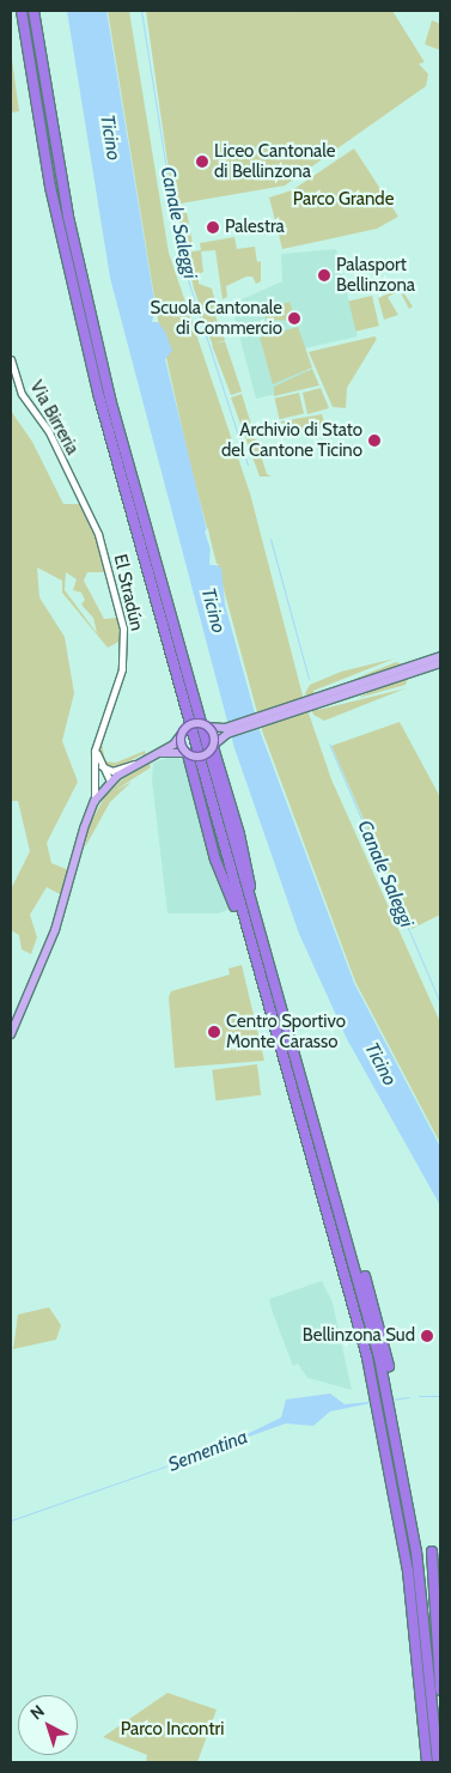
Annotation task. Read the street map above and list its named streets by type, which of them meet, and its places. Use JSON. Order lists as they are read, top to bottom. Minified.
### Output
{"streets":{"street":["Via Birreria","El Stradún"]},"crossings":[["Via Birreria","El Stradún"]],"water":["Ticino","Canale Saleggi","Sementina"],"parks":["Parco Grande","Parco Incontri"],"places":["Liceo Cantonale di Bellinzona","Palestra","Palasport Bellinzona","Scuola Cantonale di Commercio","Archivio di Stato del Cantone Ticino","Centro Sportivo Monte Carasso","Bellinzona Sud"],"north":"top left"}
